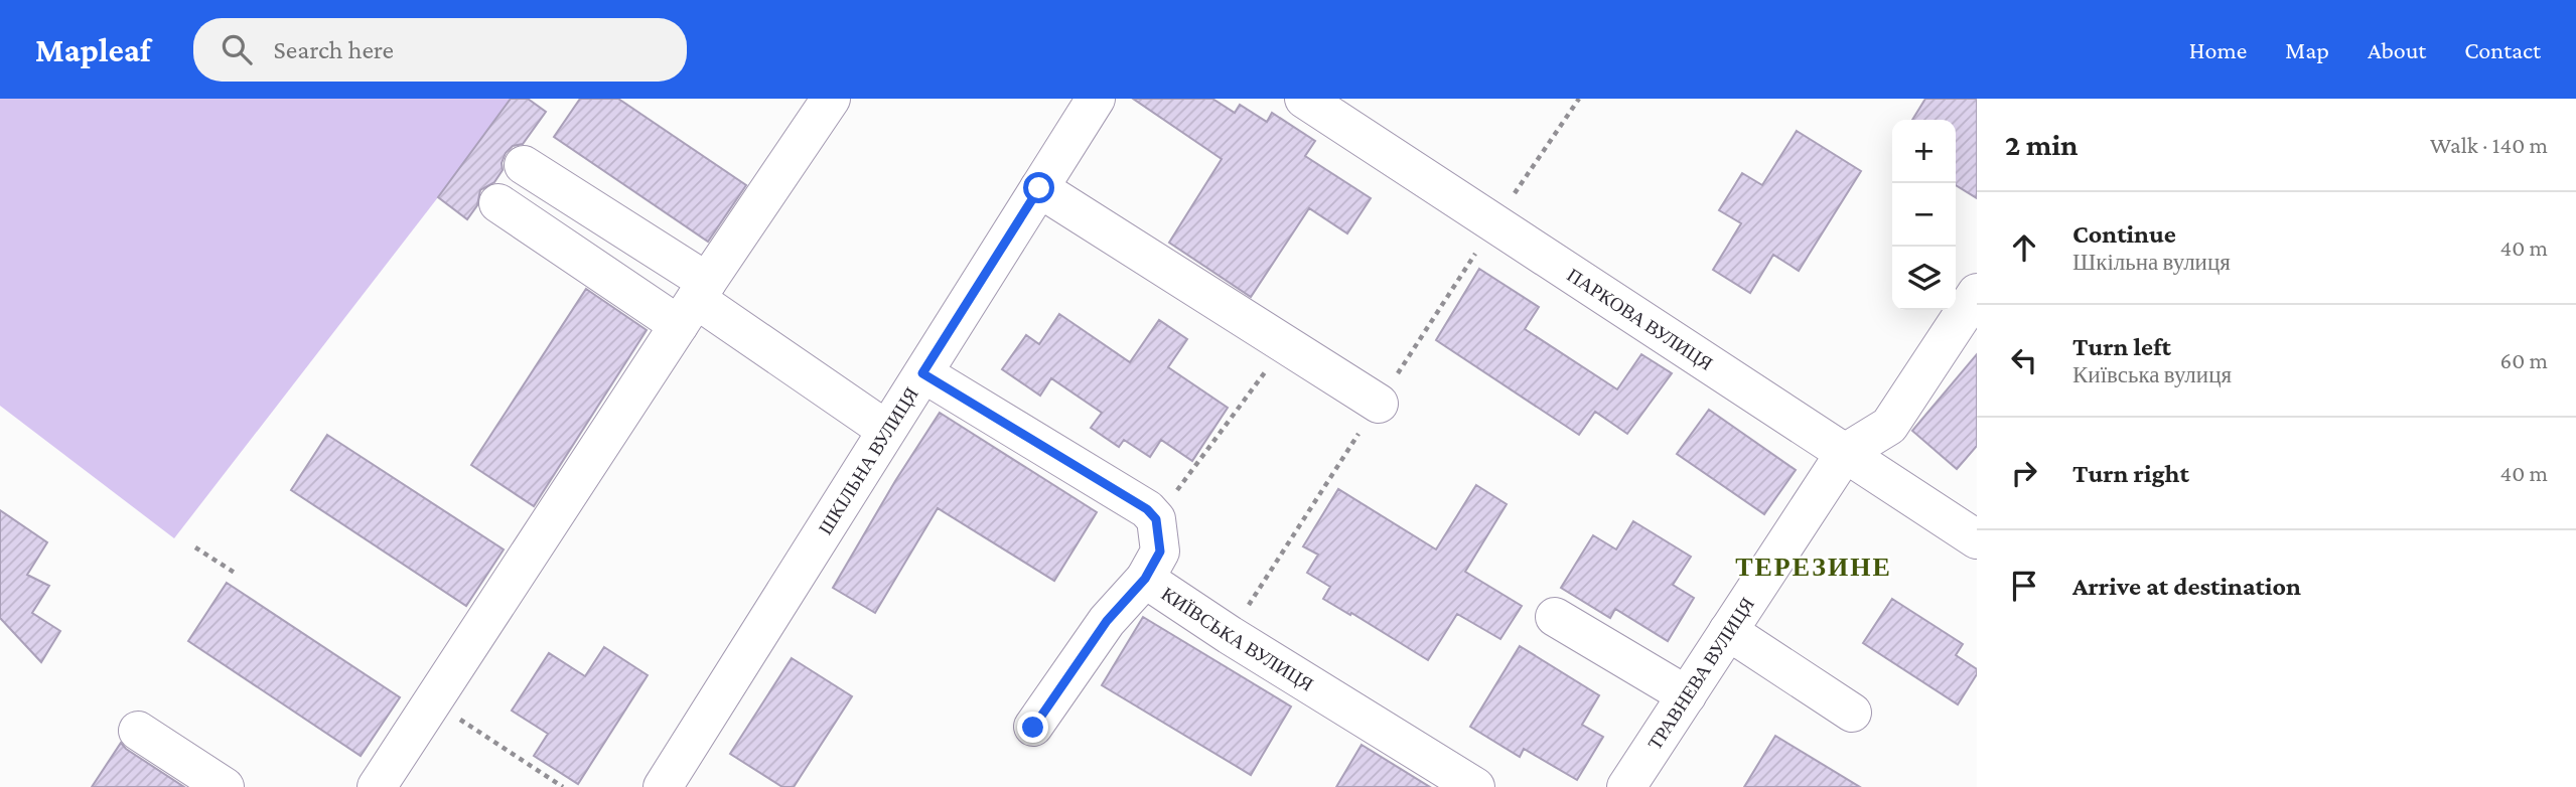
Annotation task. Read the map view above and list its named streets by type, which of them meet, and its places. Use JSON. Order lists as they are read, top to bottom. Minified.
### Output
{"streets":{"street":["ПАРКОВА ВУЛИЦЯ","ШКІЛЬНА ВУЛИЦЯ","КИЇВСЬКА ВУЛИЦЯ","ТРАВНЕВА ВУЛИЦЯ"]},"crossings":[["ПАРКОВА ВУЛИЦЯ","ТРАВНЕВА ВУЛИЦЯ"]],"districts":["ТЕРЕЗИНЕ"],"page":{"header":"Mapleaf","search":"Search here","nav":["Home","Map","About","Contact"],"heading":["2 min","Walk · 140 m"],"map_buttons":["+","−"],"list":[["Continue","Шкільна вулиця","40 m"],["Turn left","Київська вулиця","60 m"],["Turn right","40 m"],"Arrive at destination"]}}
